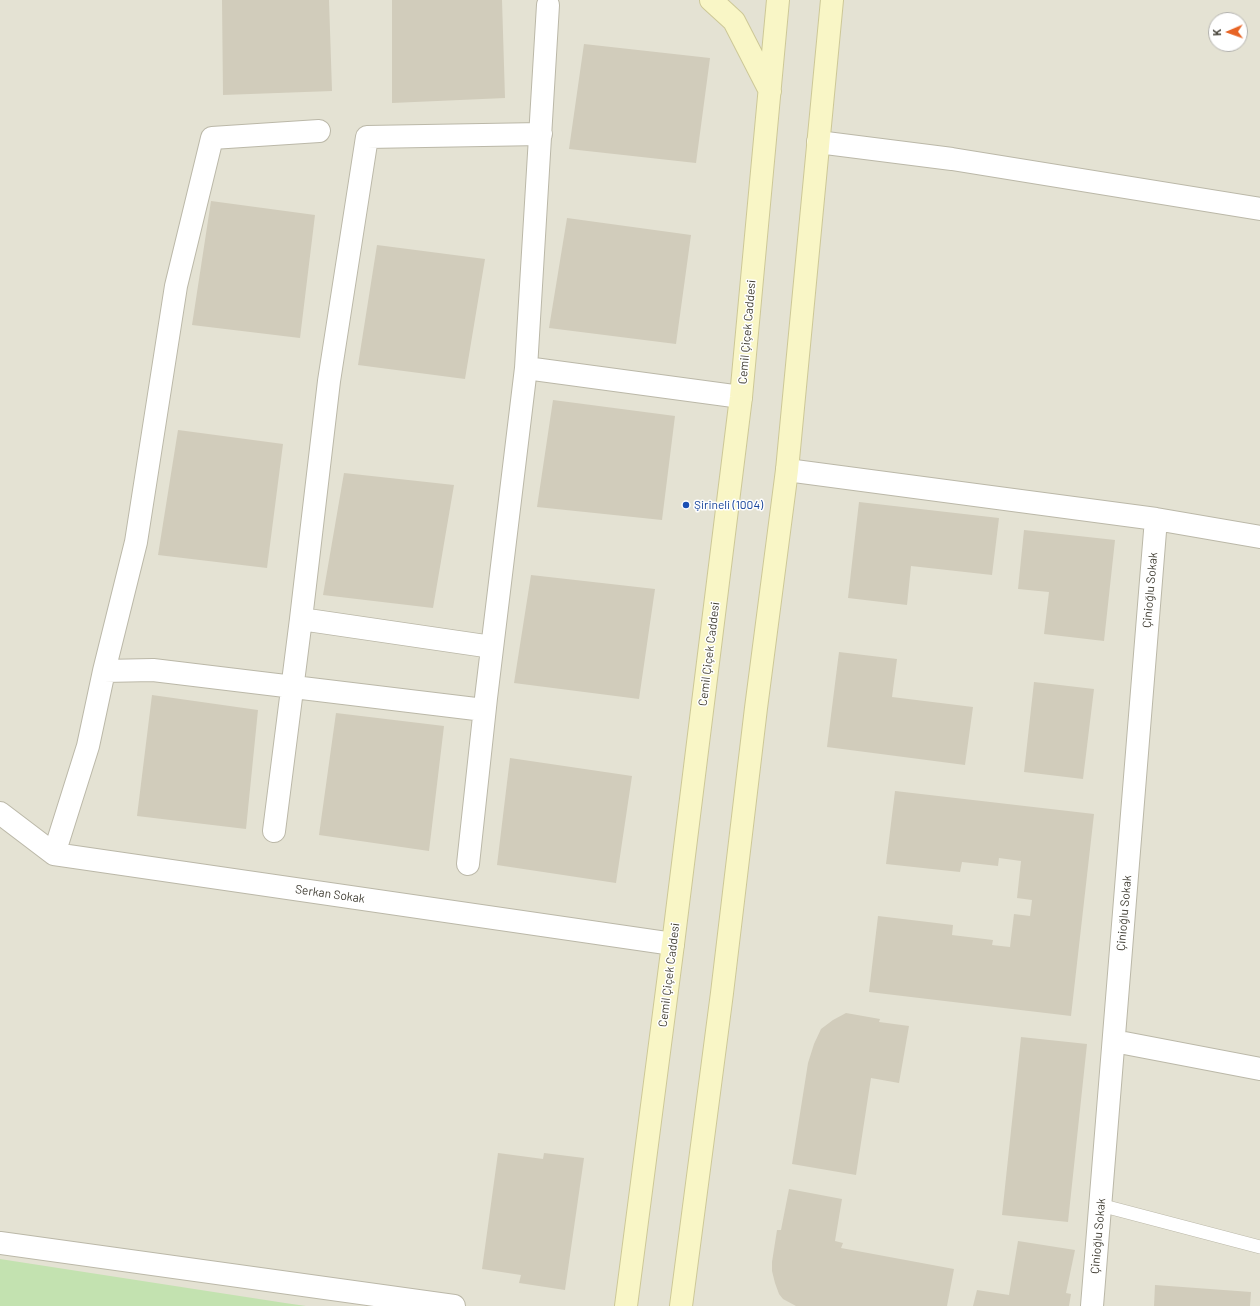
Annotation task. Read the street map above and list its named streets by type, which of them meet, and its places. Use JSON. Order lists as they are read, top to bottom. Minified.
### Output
{"streets":{"street":["Cemil Çiçek Caddesi","Çinioğlu Sokak","Serkan Sokak"]},"crossings":[["Cemil Çiçek Caddesi","Serkan Sokak"]],"places":["Şirineli (1004)"],"north":"left"}
